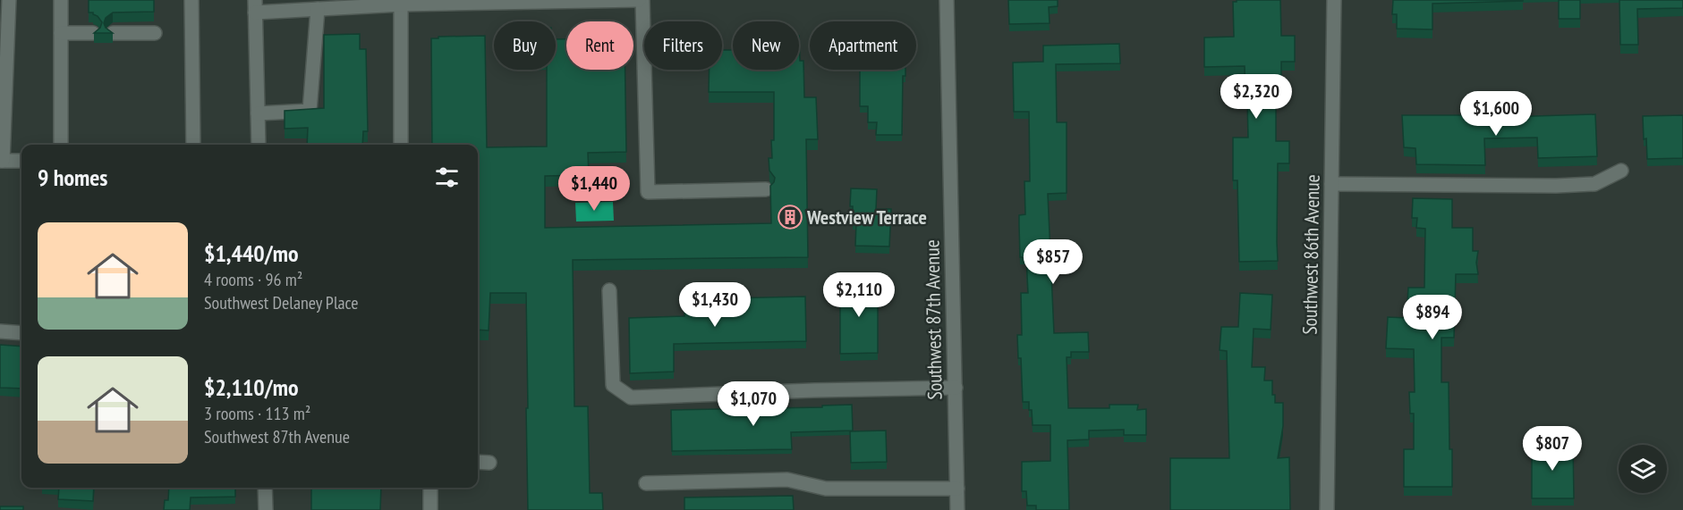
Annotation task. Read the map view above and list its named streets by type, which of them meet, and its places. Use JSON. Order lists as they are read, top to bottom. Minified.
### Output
{"streets":{"street":["Southwest 86th Avenue","Southwest 87th Avenue"]},"places":{"building":["Westview Terrace"]},"page":{"chip":["Buy","Rent","Filters","New","Apartment"],"price":["$2,320","$1,600","$1,440","$857","$2,110","$1,430","$894","$1,070","$807"],"heading":"9 homes","list":[{"name":"$1,440/mo","note":"4 rooms · 96 m² · Southwest Delaney Place"},{"name":"$2,110/mo","note":"3 rooms · 113 m² · Southwest 87th Avenue"}]}}
